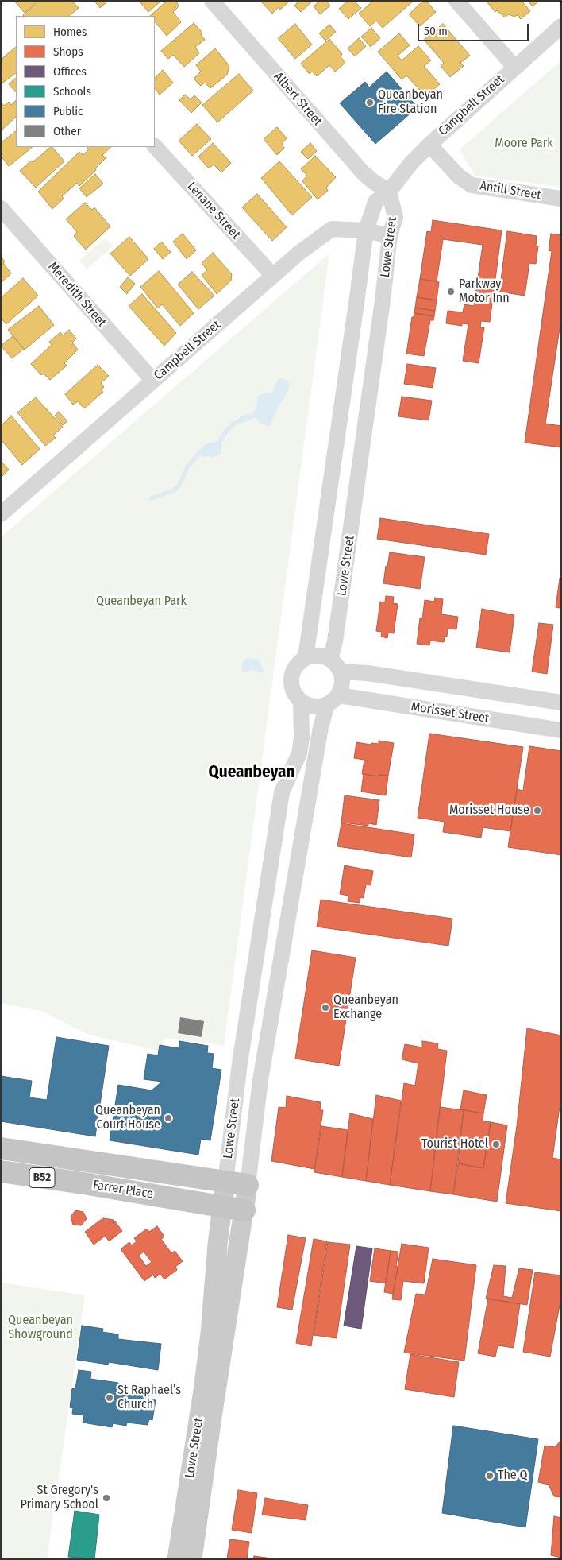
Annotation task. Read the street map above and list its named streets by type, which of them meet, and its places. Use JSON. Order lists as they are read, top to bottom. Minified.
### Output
{"streets":{"highway":["B52","Farrer Place"],"main road":["Lowe Street"],"street":["Albert Street","Campbell Street","Antill Street","Lenane Street","Meredith Street","Morisset Street"]},"crossings":[["Albert Street","Campbell Street"],["Albert Street","Lowe Street"],["Campbell Street","Antill Street"],["Campbell Street","Lenane Street"],["Campbell Street","Lowe Street"],["Campbell Street","Meredith Street"],["Lowe Street","Morisset Street"],["Lowe Street","B52"],["Lowe Street","Farrer Place"],["B52","Farrer Place"]],"districts":["Queanbeyan"],"parks":["Moore Park","Queanbeyan Park","Queanbeyan Showground"],"places":["Queanbeyan Fire Station","Parkway Motor Inn","Morisset House","Queanbeyan Exchange","Queanbeyan Court House","Tourist Hotel","St Raphael’s Church","The Q","St Gregory's Primary School"],"legend":["Homes","Shops","Offices","Schools","Public","Other"],"scale_bar":"50 m"}
